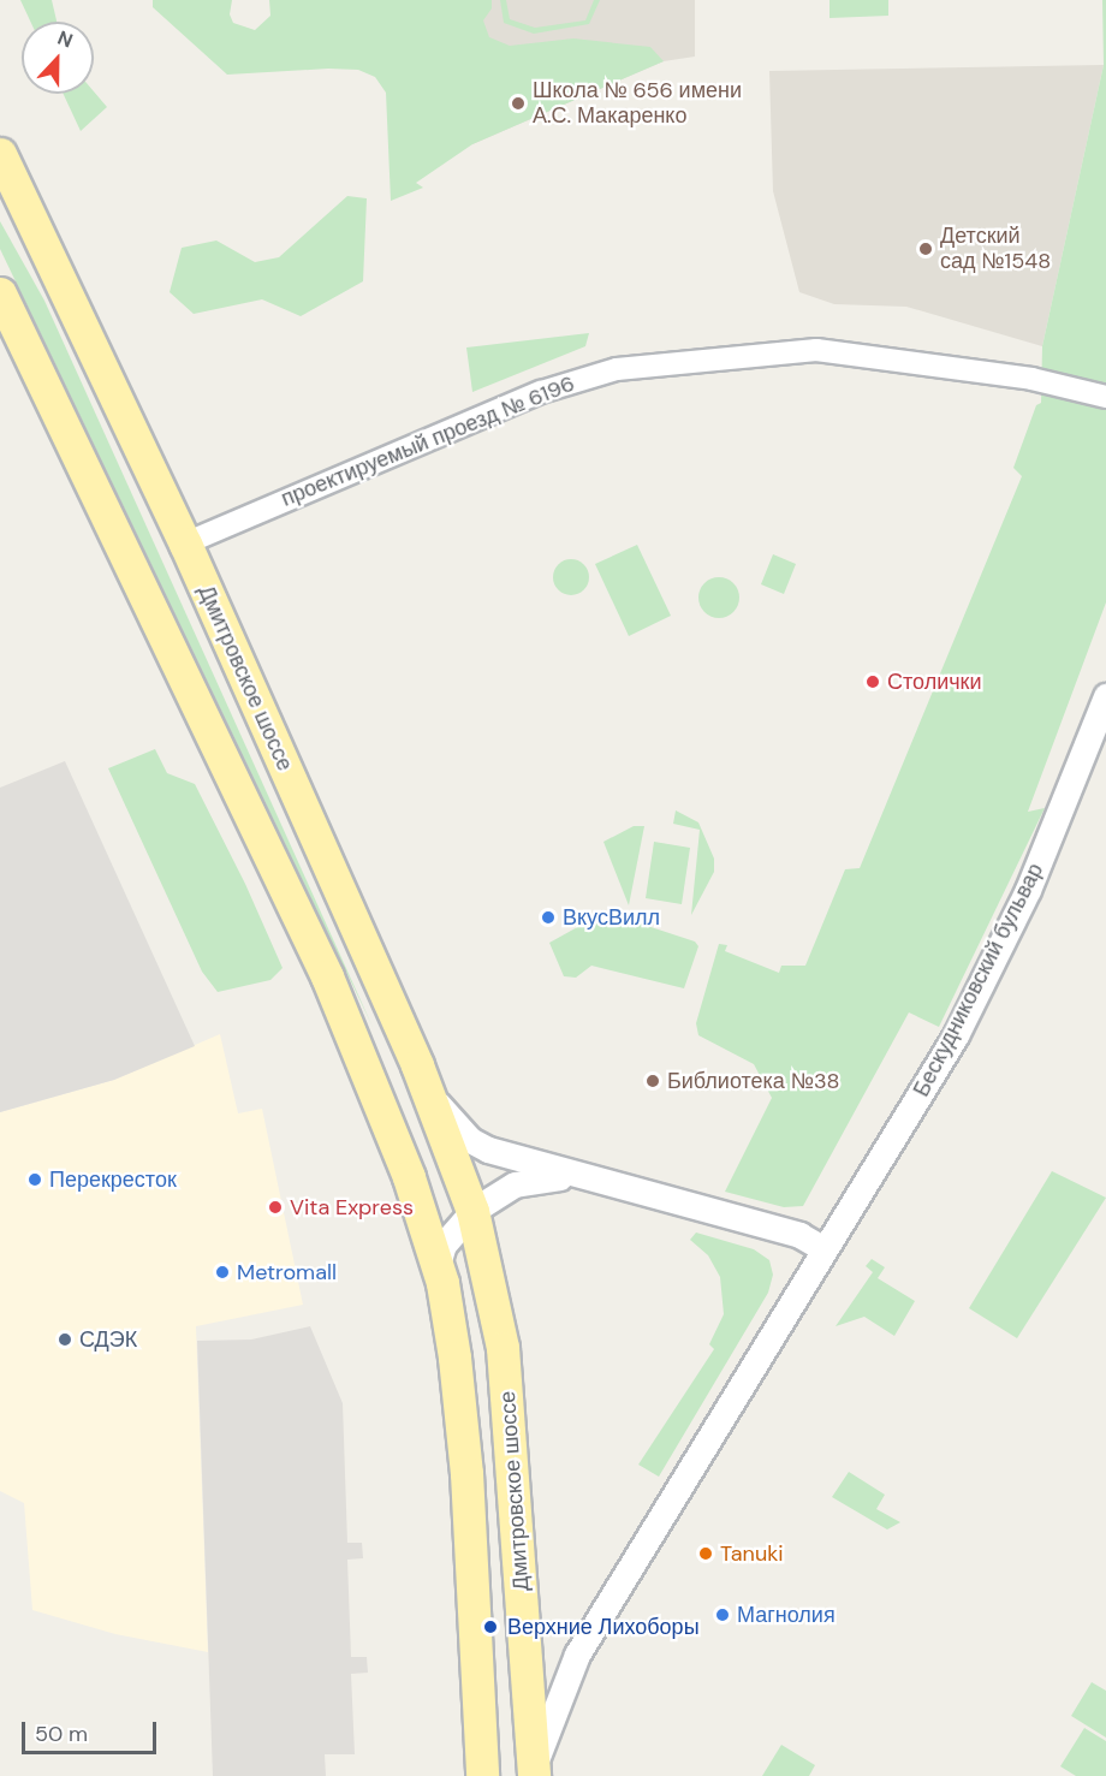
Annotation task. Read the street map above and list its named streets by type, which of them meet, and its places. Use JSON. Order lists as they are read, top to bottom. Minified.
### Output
{"streets":{"main road":["Дмитровское шоссе"],"street":["проектируемый проезд № 6196","Бескудниковский бульвар"]},"crossings":[["проектируемый проезд № 6196","Дмитровское шоссе"],["Дмитровское шоссе","Бескудниковский бульвар"]],"places":["Школа № 656 имени А.С. Макаренко","Детский сад №1548","Столички","ВкусВилл","Библиотека №38","Перекресток","Vita Express","Metromall","СДЭК","Tanuki","Магнолия","Верхние Лихоборы"],"scale_bar":"50 m","north":"top"}
